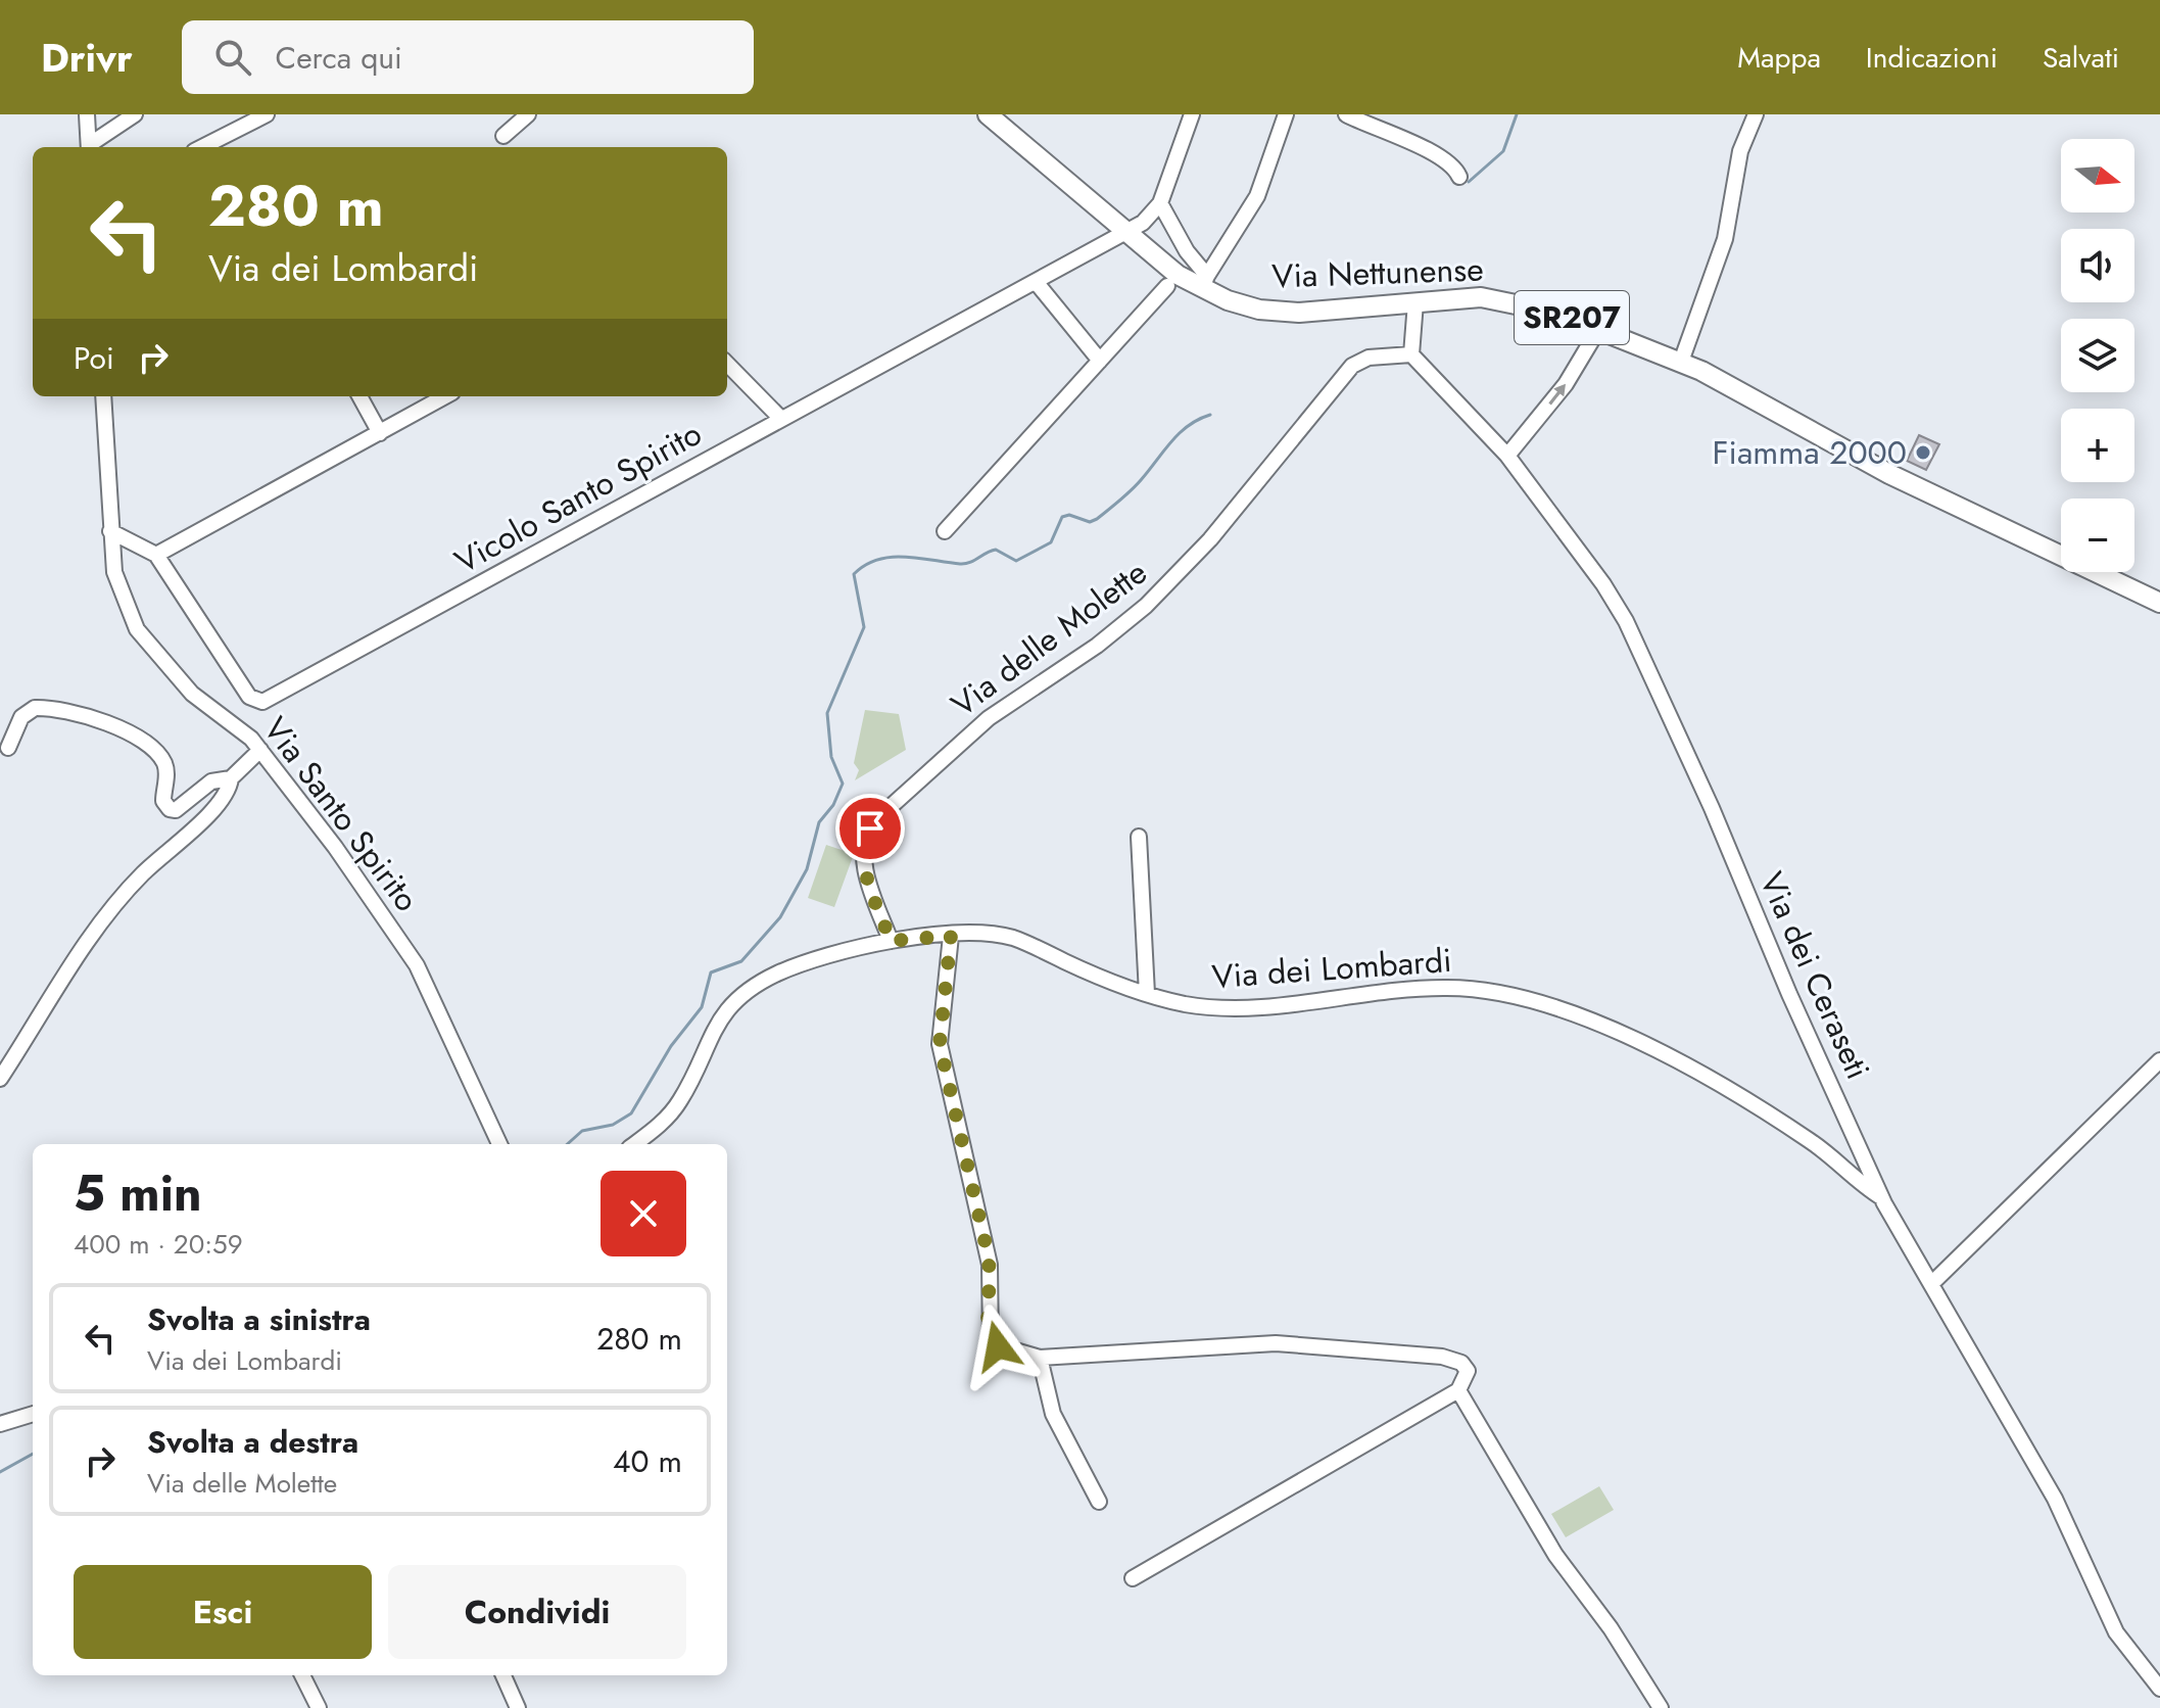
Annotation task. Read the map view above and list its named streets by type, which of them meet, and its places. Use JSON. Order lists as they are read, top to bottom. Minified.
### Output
{"streets":{"main road":["Via Nettunense","SR207"],"street":["Vicolo Santo Spirito","Via delle Molette","Via Santo Spirito","Via dei Lombardi","Via dei Ceraseti"]},"crossings":[["Via Nettunense","Vicolo Santo Spirito"],["Via delle Molette","Via dei Lombardi"],["Via delle Molette","Via dei Ceraseti"],["Via dei Lombardi","Via dei Ceraseti"]],"places":["Fiamma 2000"],"north":"right","page":{"header":"Drivr","search":"Cerca qui","nav":["Mappa","Indicazioni","Salvati"],"map_buttons":["+","−"],"turn":["280 m","Via dei Lombardi"],"then":"Poi","heading":["5 min","400 m · 20:59"],"list":[{"name":"Svolta a sinistra","note":"Via dei Lombardi","value":"280 m"},{"name":"Svolta a destra","note":"Via delle Molette","value":"40 m"}],"buttons":["Esci","Condividi"]}}
